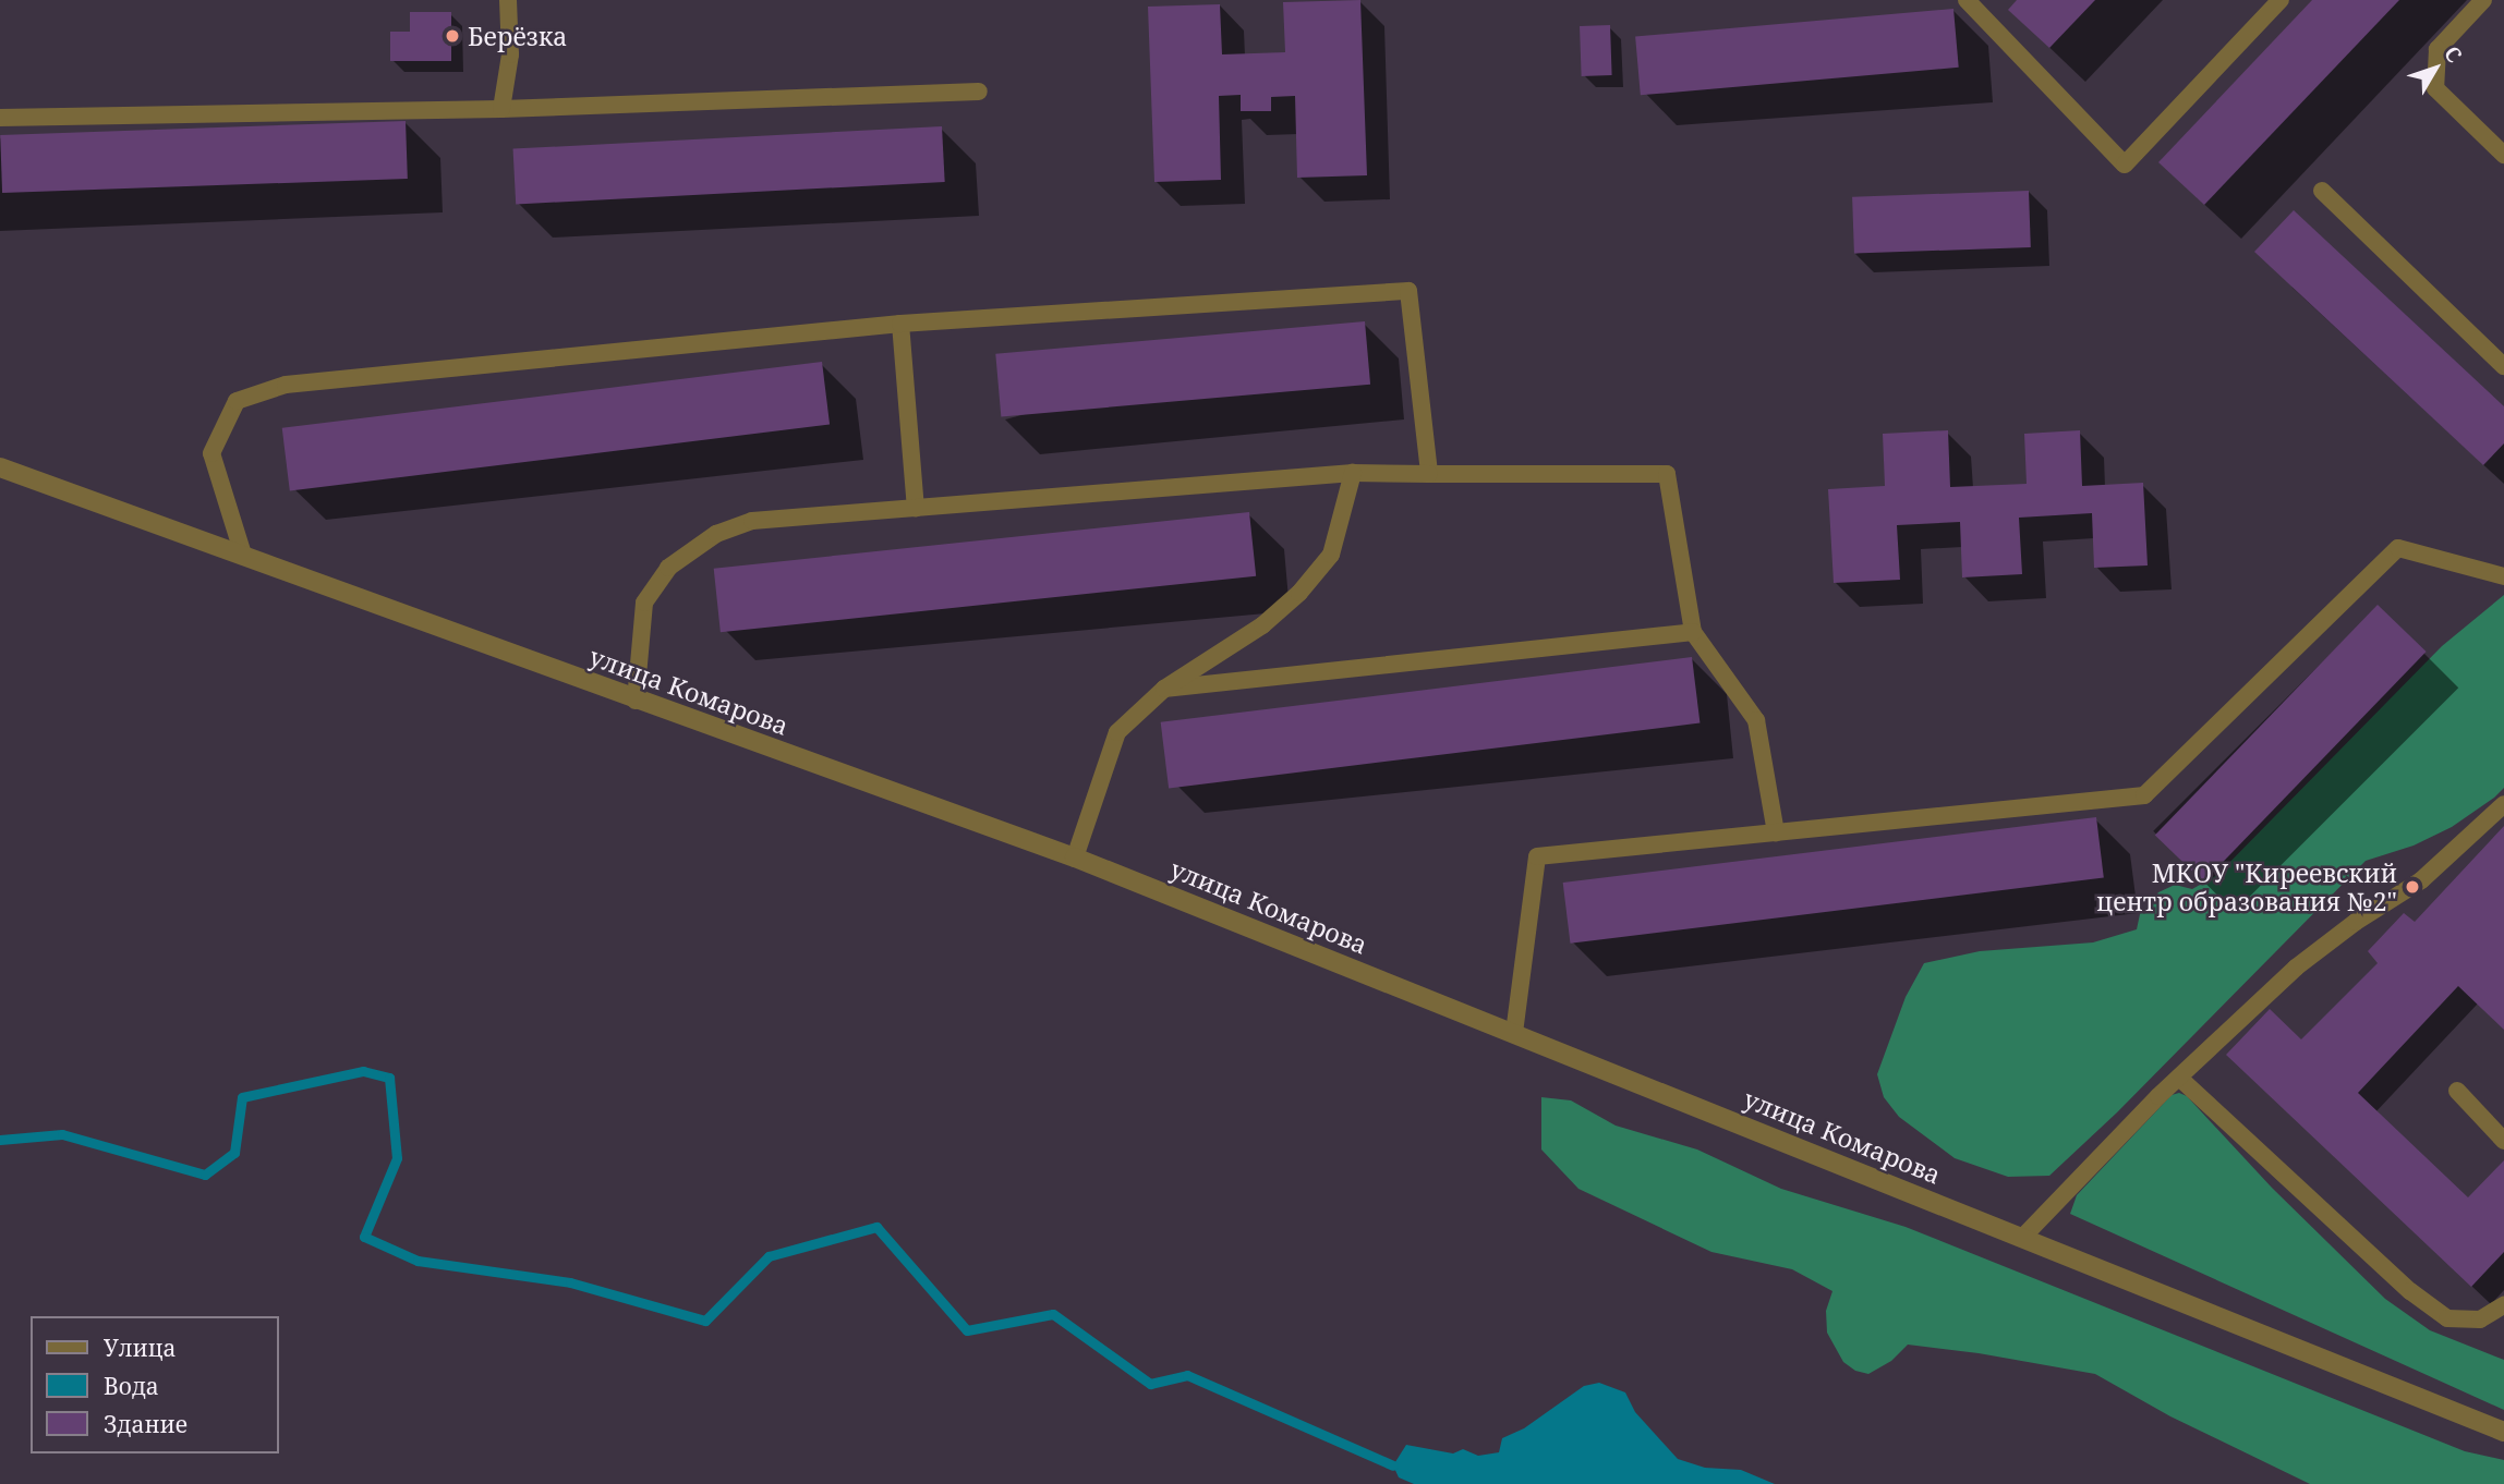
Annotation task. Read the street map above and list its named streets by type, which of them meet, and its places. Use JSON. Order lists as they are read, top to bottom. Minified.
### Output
{"streets":{"street":["улица Комарова"]},"places":["Берёзка","МКОУ \"Киреевский центр образования №2\""],"legend":["Улица","Вода","Здание"],"north":"top right"}
